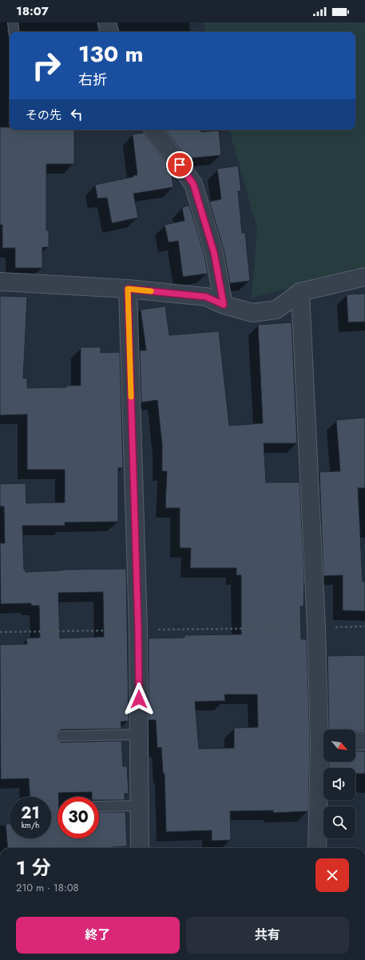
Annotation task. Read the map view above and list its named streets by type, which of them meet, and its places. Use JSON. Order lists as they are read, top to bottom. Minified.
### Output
{"north":"bottom right","page":{"status":"18:07","turn":["130 m","右折"],"then":"その先","speed":"21 km/h","limit":"30","heading":["1 分","210 m · 18:08"],"buttons":["終了","共有"]}}
